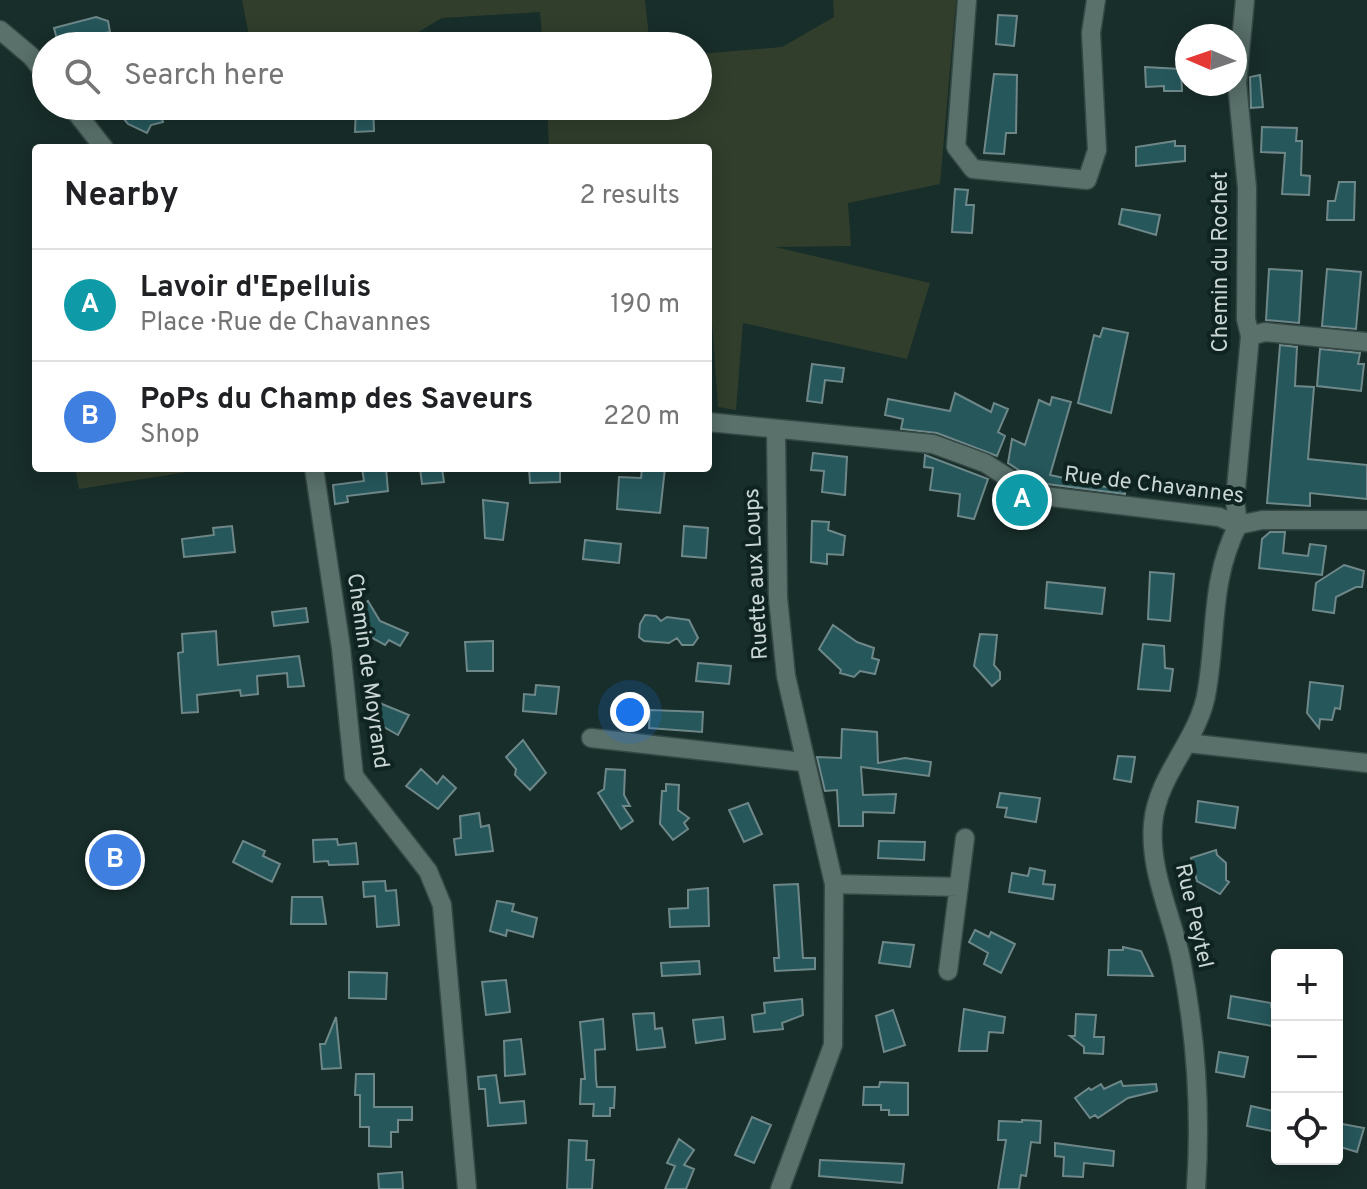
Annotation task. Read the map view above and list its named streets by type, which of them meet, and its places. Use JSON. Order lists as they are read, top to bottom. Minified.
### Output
{"streets":{"street":["Chemin du Rochet","Rue de Chavannes","Ruette aux Loups","Chemin de Moyrand","Rue Peytel"]},"crossings":[["Chemin du Rochet","Rue de Chavannes"],["Chemin du Rochet","Rue Peytel"],["Rue de Chavannes","Ruette aux Loups"],["Rue de Chavannes","Rue Peytel"]],"north":"left","page":{"search":"Search here","heading":["Nearby","2 results"],"list":[{"mark":"A","name":"Lavoir d'Epelluis","note":"Place · Rue de Chavannes","value":"190 m"},{"mark":"B","name":"PoPs du Champ des Saveurs","note":"Shop","value":"220 m"}],"pins":["A","B"],"map_buttons":["+","−"]}}
